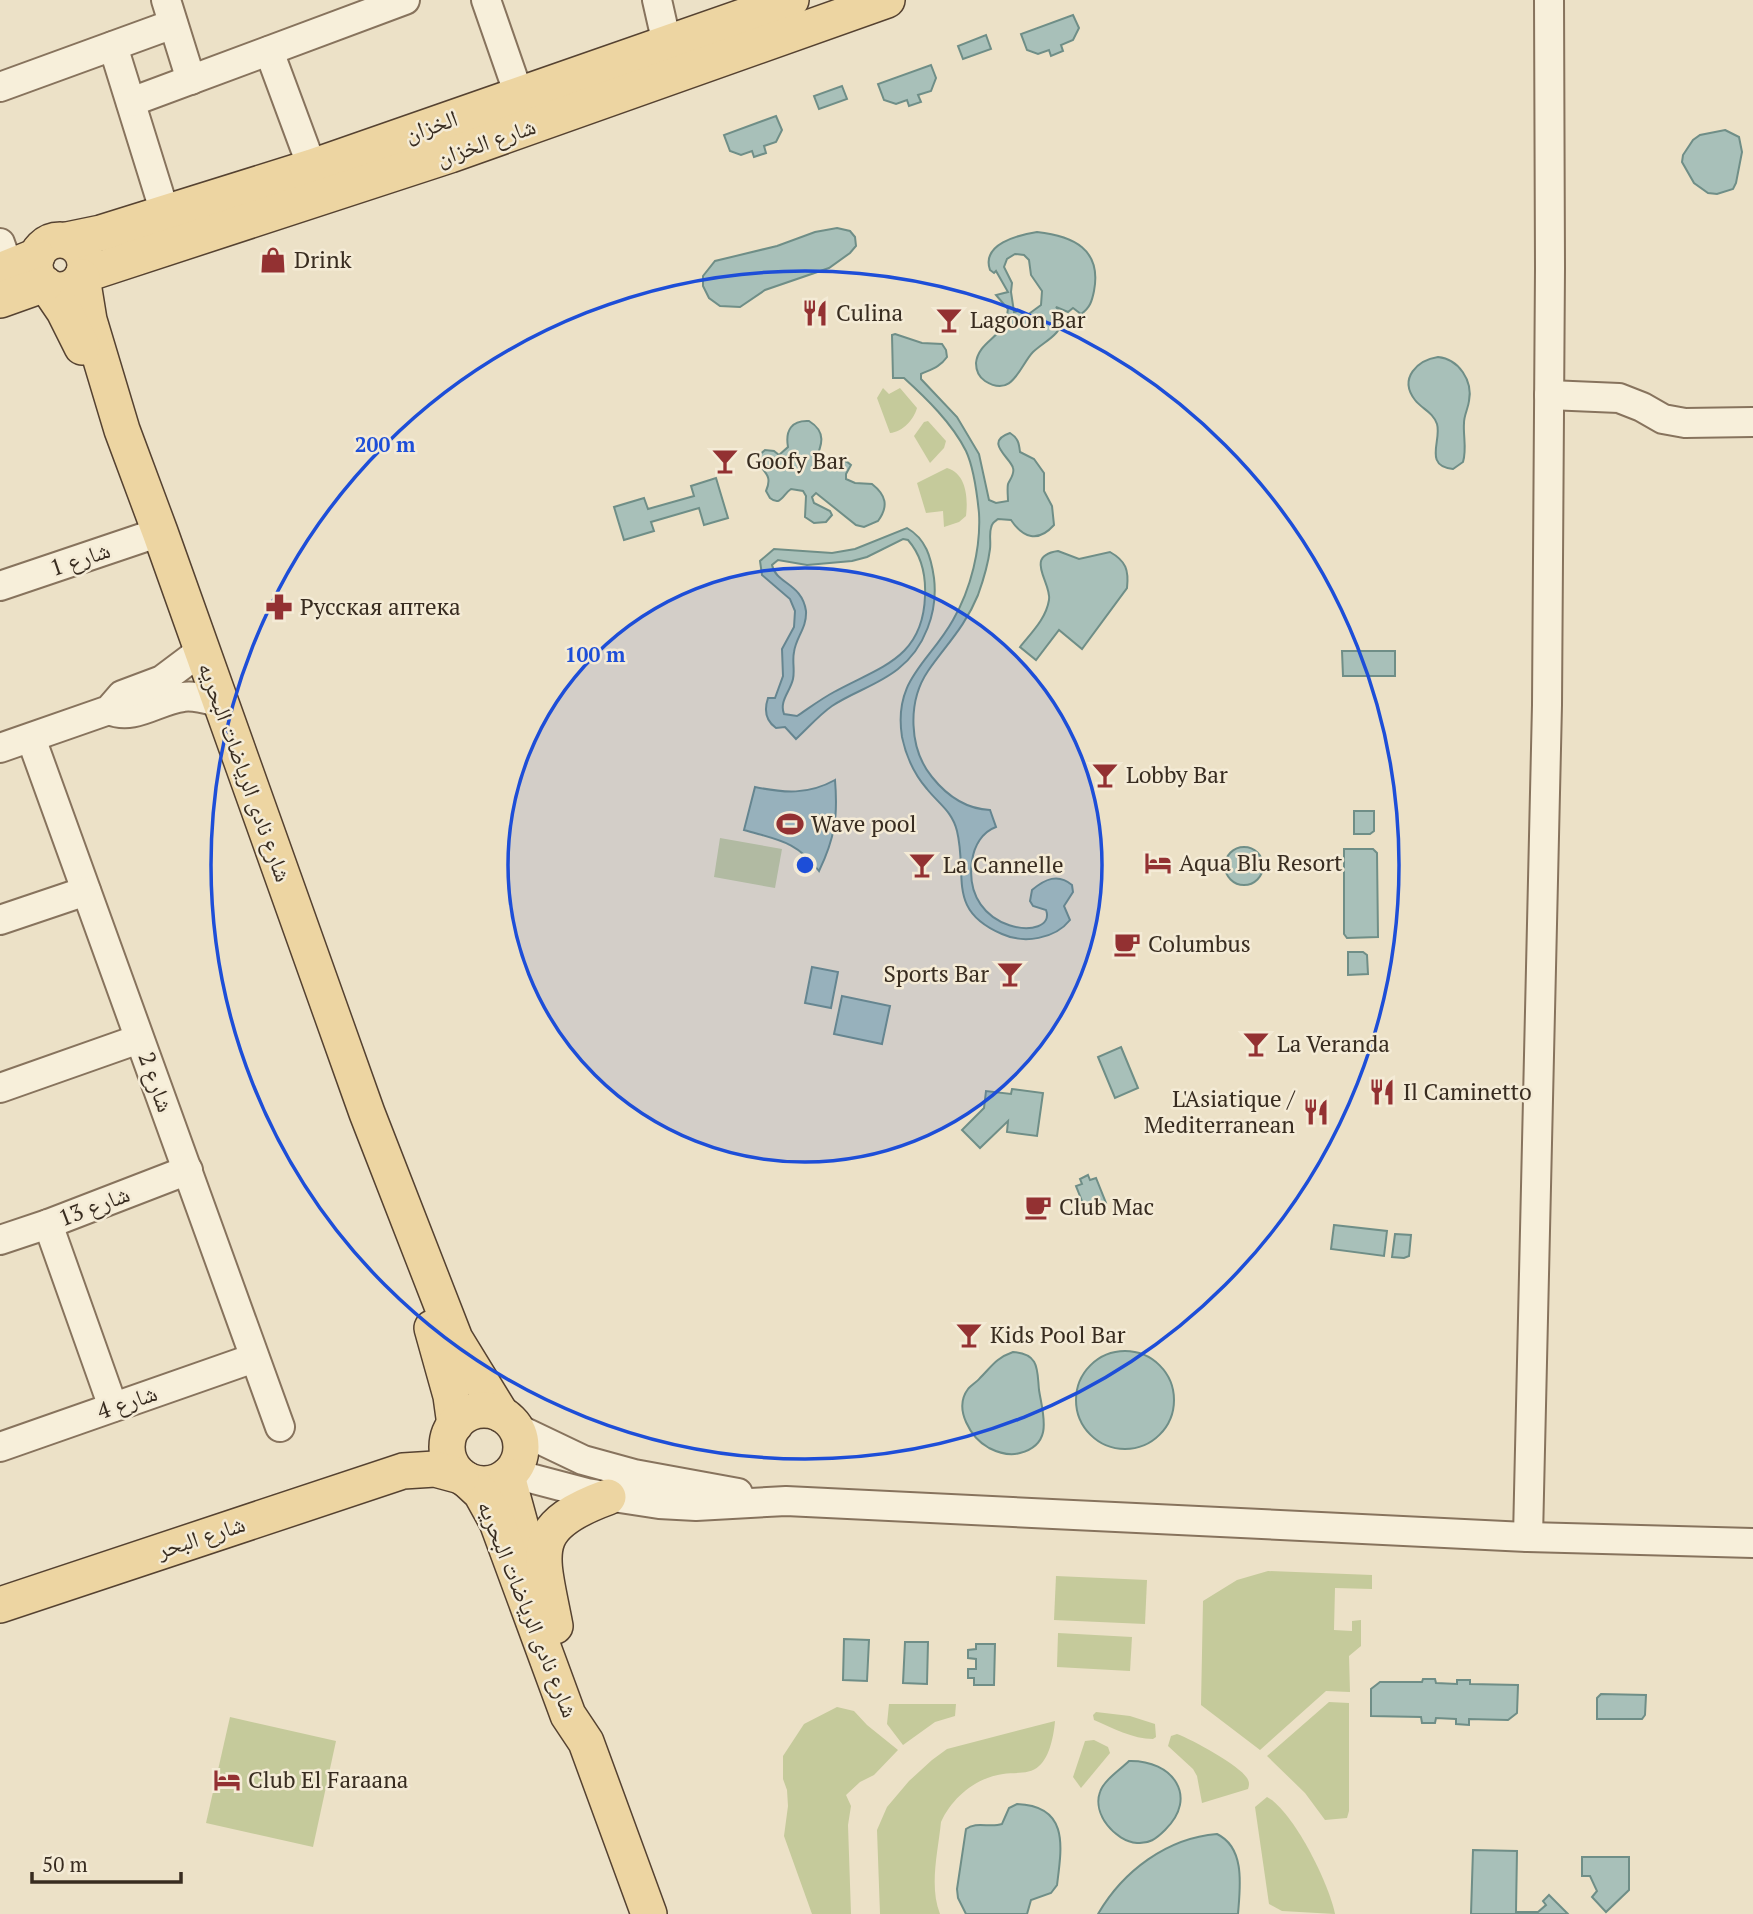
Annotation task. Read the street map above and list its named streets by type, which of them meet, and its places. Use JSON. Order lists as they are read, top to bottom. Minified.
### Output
{"streets":{"main road":["الخزان","شارع الخزان","شارع نادى الرياضات البحريه","شارع البحر"],"street":["شارع 1","شارع 2","شارع 13","شارع 4"]},"crossings":[["الخزان","شارع نادى الرياضات البحريه"],["شارع الخزان","شارع نادى الرياضات البحريه"],["شارع 1","شارع نادى الرياضات البحريه"],["شارع نادى الرياضات البحريه","شارع البحر"],["شارع 2","شارع 13"],["شارع 2","شارع 4"]],"places":{"shop":["Drink"],"restaurant":["Culina","Il Caminetto","L'Asiatique / Mediterranean"],"bar":["Lagoon Bar","Goofy Bar","Lobby Bar","La Cannelle","Sports Bar","La Veranda","Kids Pool Bar"],"pharmacy":["Русская аптека"],"sports":["Wave pool"],"hotel":["Aqua Blu Resort","Club El Faraana"],"cafe":["Columbus","Club Mac"]},"scale_bar":"50 m","rings":["200 m","100 m"]}
